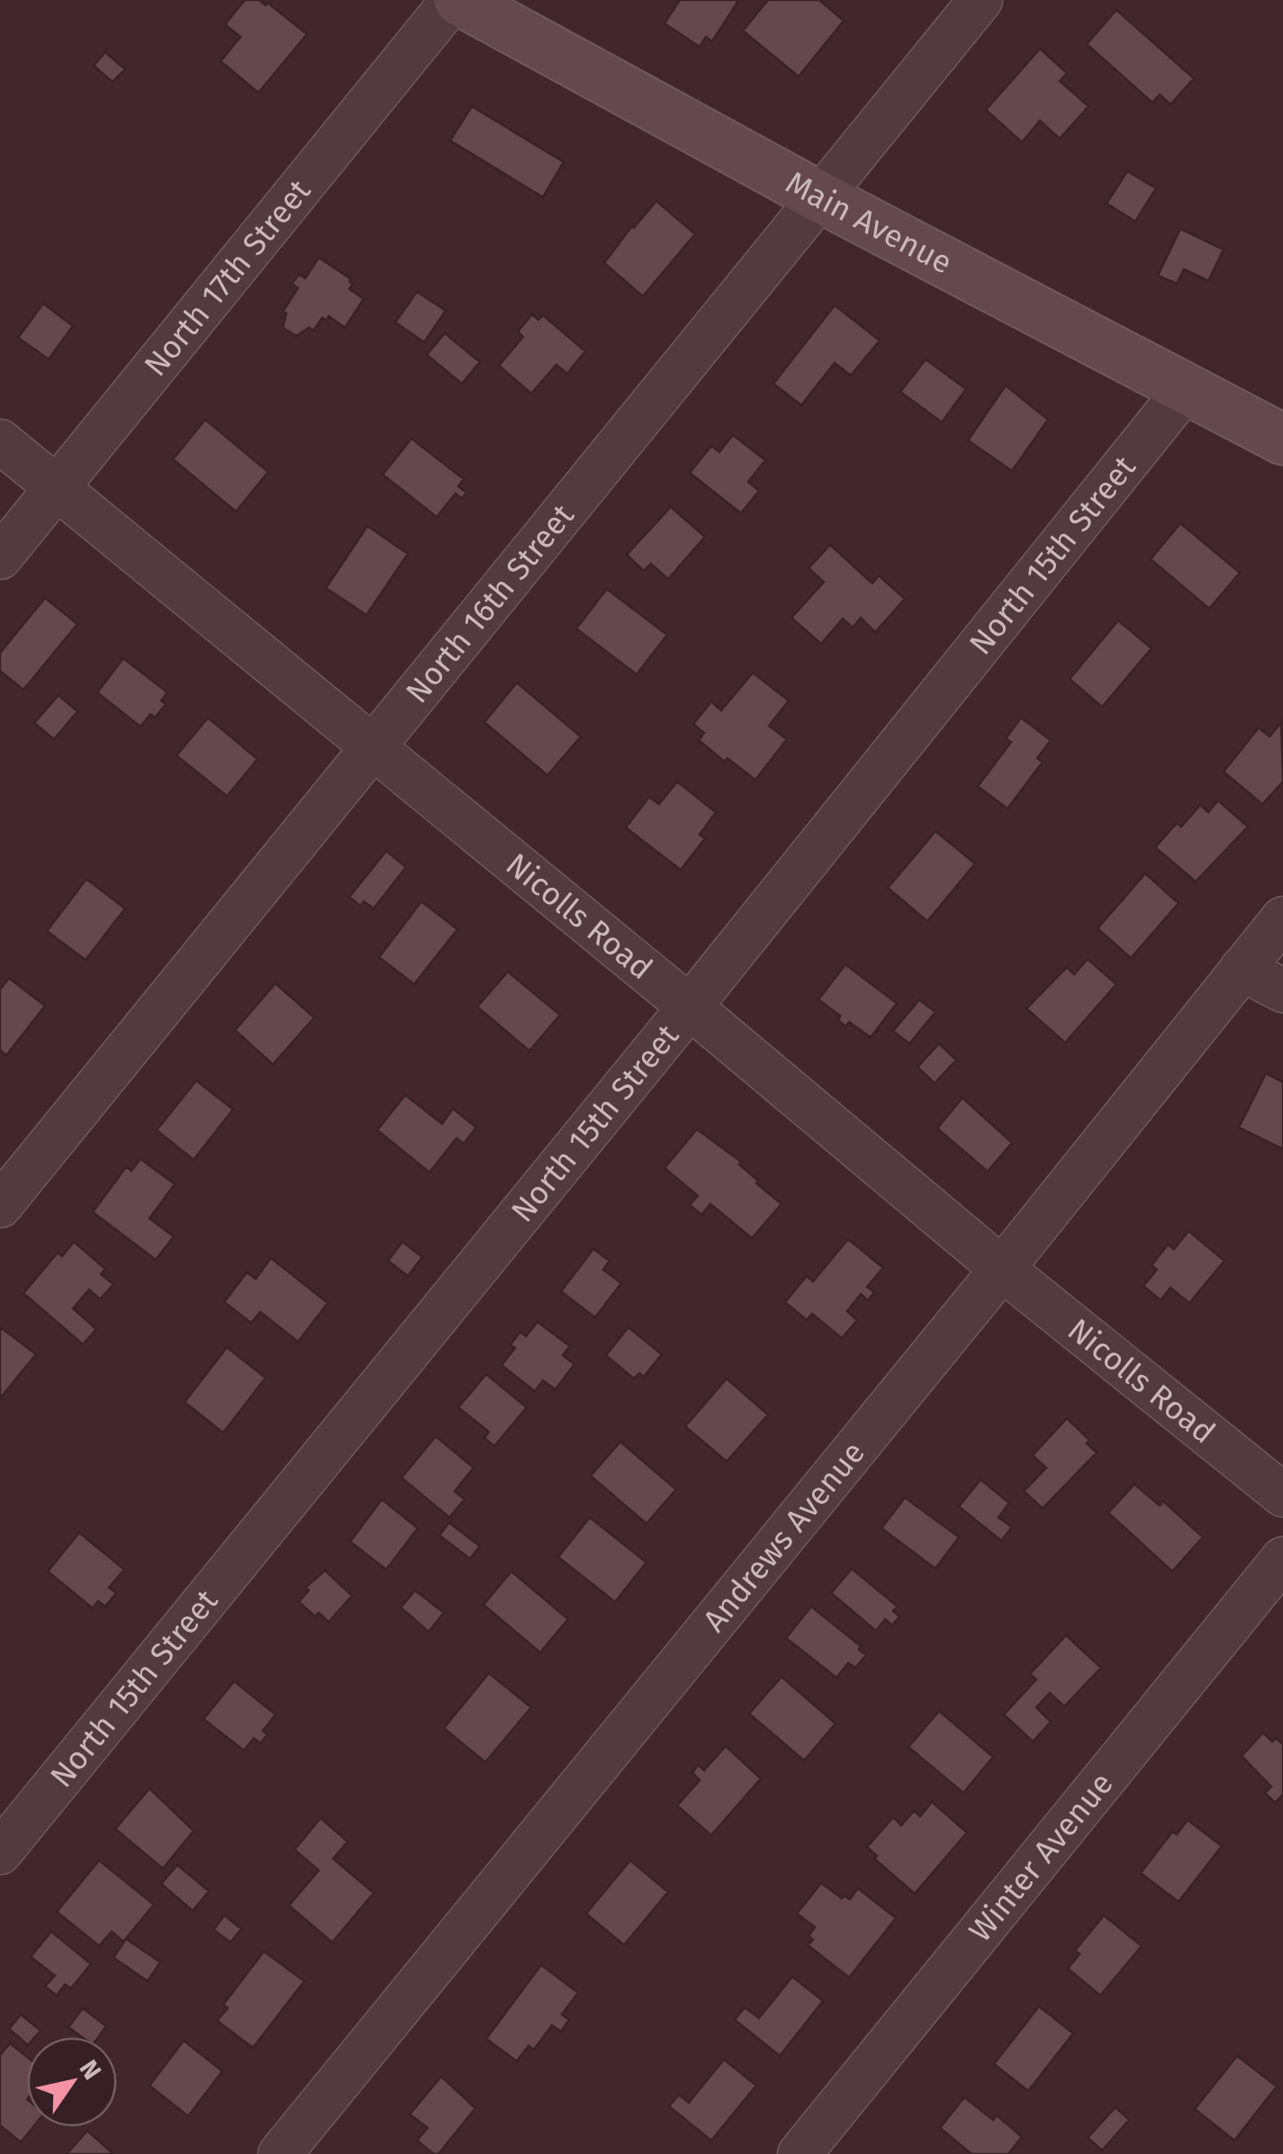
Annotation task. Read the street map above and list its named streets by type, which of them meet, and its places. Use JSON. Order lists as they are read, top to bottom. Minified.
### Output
{"streets":{"street":["Main Avenue","North 17th Street","North 15th Street","North 16th Street","Nicolls Road","Andrews Avenue","Winter Avenue"]},"crossings":[["Main Avenue","North 17th Street"],["Main Avenue","North 15th Street"],["Main Avenue","North 16th Street"],["North 17th Street","Nicolls Road"],["North 15th Street","Nicolls Road"],["North 16th Street","Nicolls Road"],["Nicolls Road","Andrews Avenue"]],"north":"top right"}
